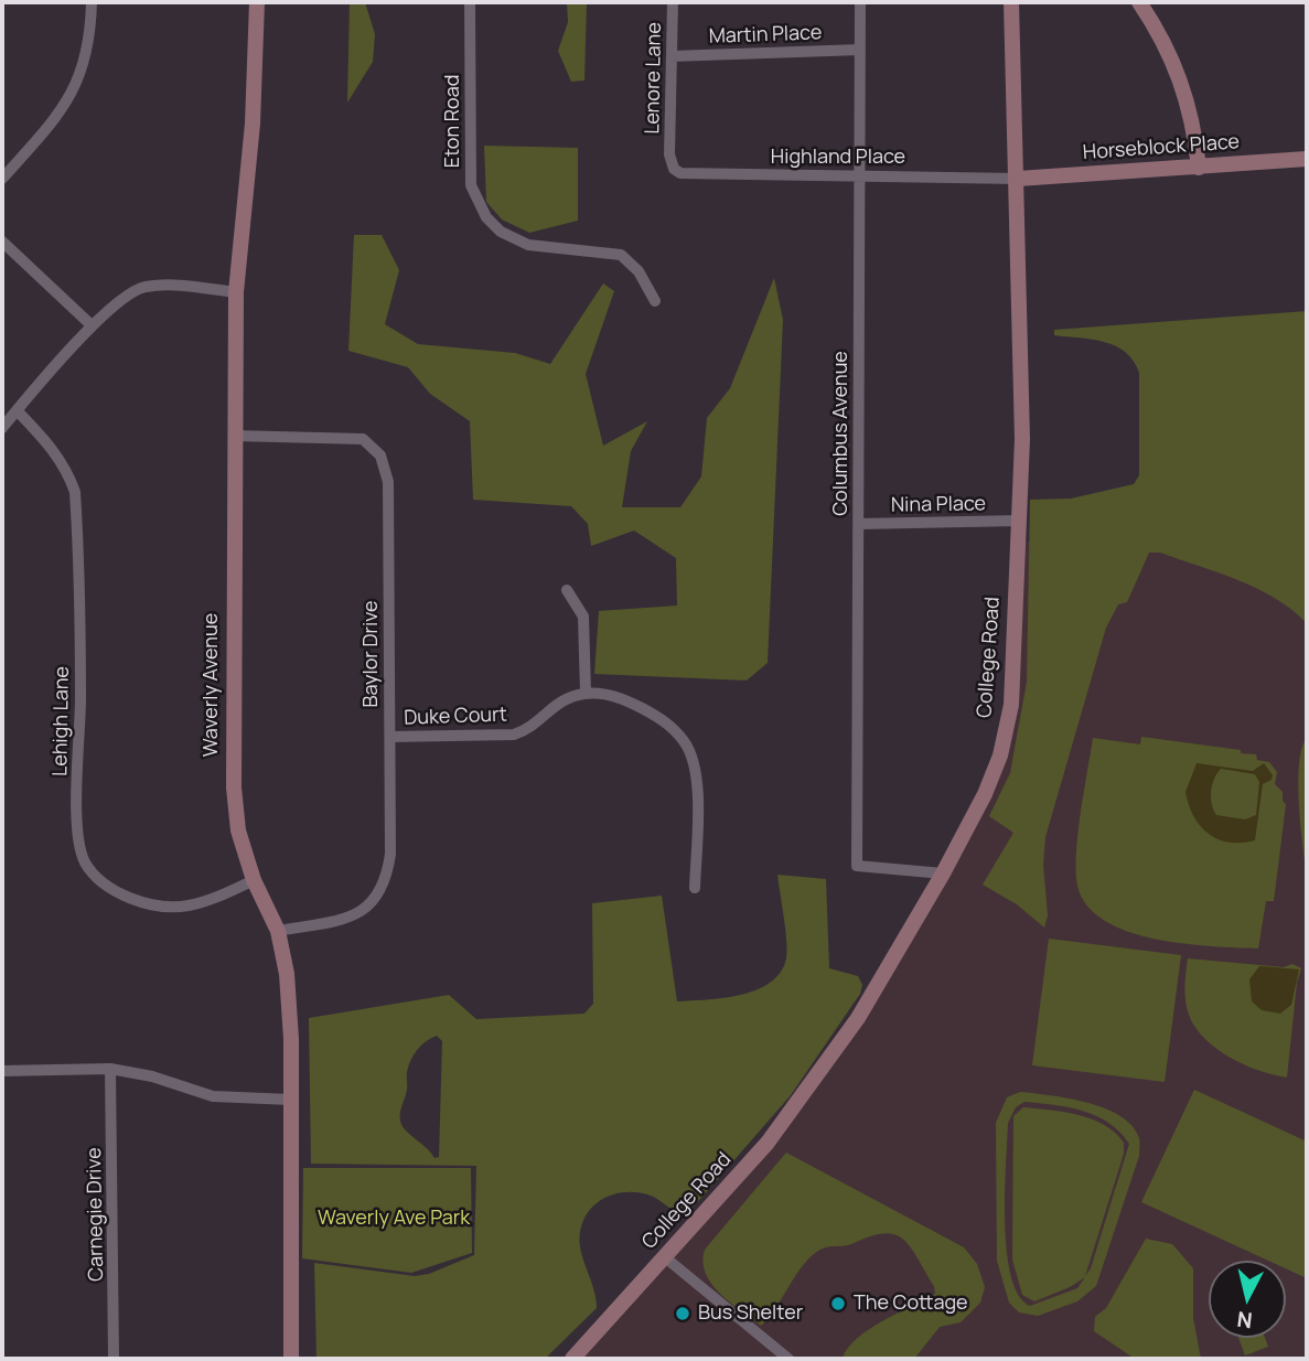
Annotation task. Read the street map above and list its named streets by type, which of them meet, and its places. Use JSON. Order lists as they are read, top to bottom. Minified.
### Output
{"streets":{"street":["Martin Place","Lenore Lane","Eton Road","Horseblock Place","Highland Place","Columbus Avenue","Nina Place","Baylor Drive","College Road","Waverly Avenue","Duke Court","Lehigh Lane","Carnegie Drive"]},"crossings":[["Martin Place","Lenore Lane"],["Martin Place","Columbus Avenue"],["Lenore Lane","Highland Place"],["Horseblock Place","Highland Place"],["Horseblock Place","College Road"],["Highland Place","Columbus Avenue"],["Highland Place","College Road"],["Columbus Avenue","Nina Place"],["Columbus Avenue","College Road"],["Nina Place","College Road"],["Baylor Drive","Waverly Avenue"],["Baylor Drive","Duke Court"],["Waverly Avenue","Lehigh Lane"]],"parks":["Waverly Ave Park"],"places":["The Cottage","Bus Shelter"],"north":"bottom"}
